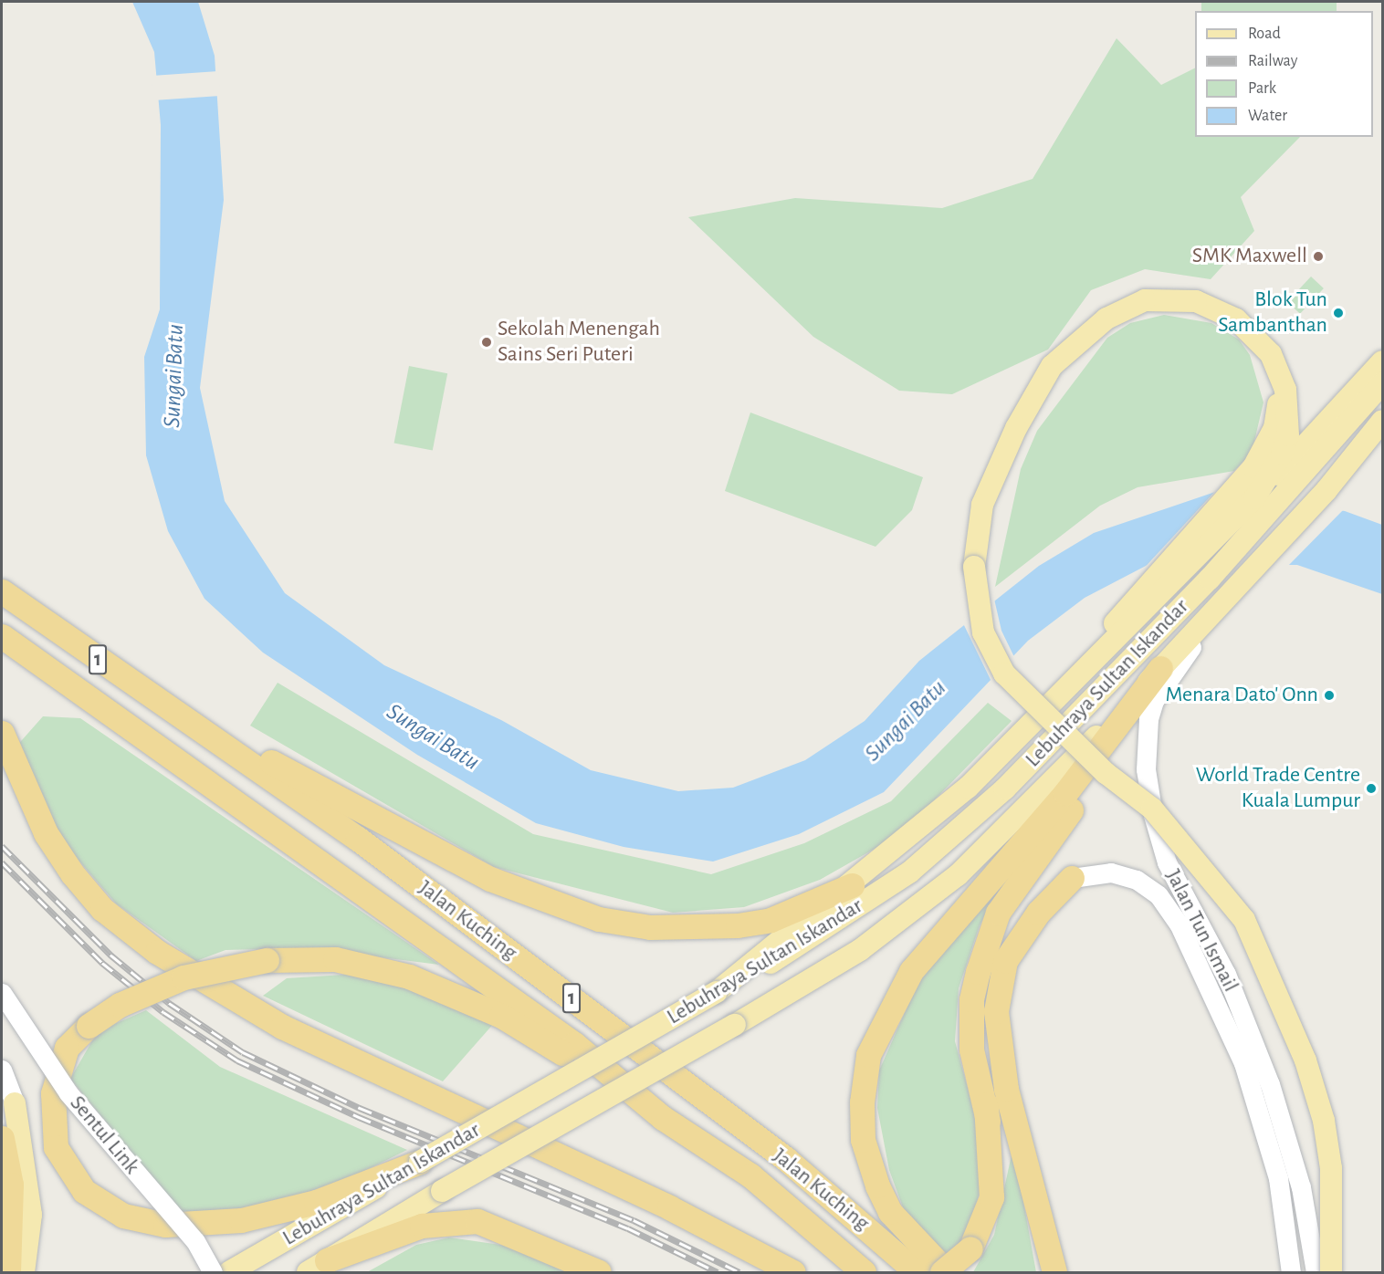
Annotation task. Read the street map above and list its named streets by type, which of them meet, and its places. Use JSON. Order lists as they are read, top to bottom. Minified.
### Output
{"streets":{"highway":["1","Jalan Kuching"],"main road":["Lebuhraya Sultan Iskandar"],"street":["Jalan Tun Ismail","Sentul Link"]},"crossings":[["Lebuhraya Sultan Iskandar","Jalan Tun Ismail"]],"water":["Sungai Batu"],"places":["SMK Maxwell","Blok Tun Sambanthan","Sekolah Menengah Sains Seri Puteri","Menara Dato' Onn","World Trade Centre Kuala Lumpur"],"legend":["Road","Railway","Park","Water"]}
